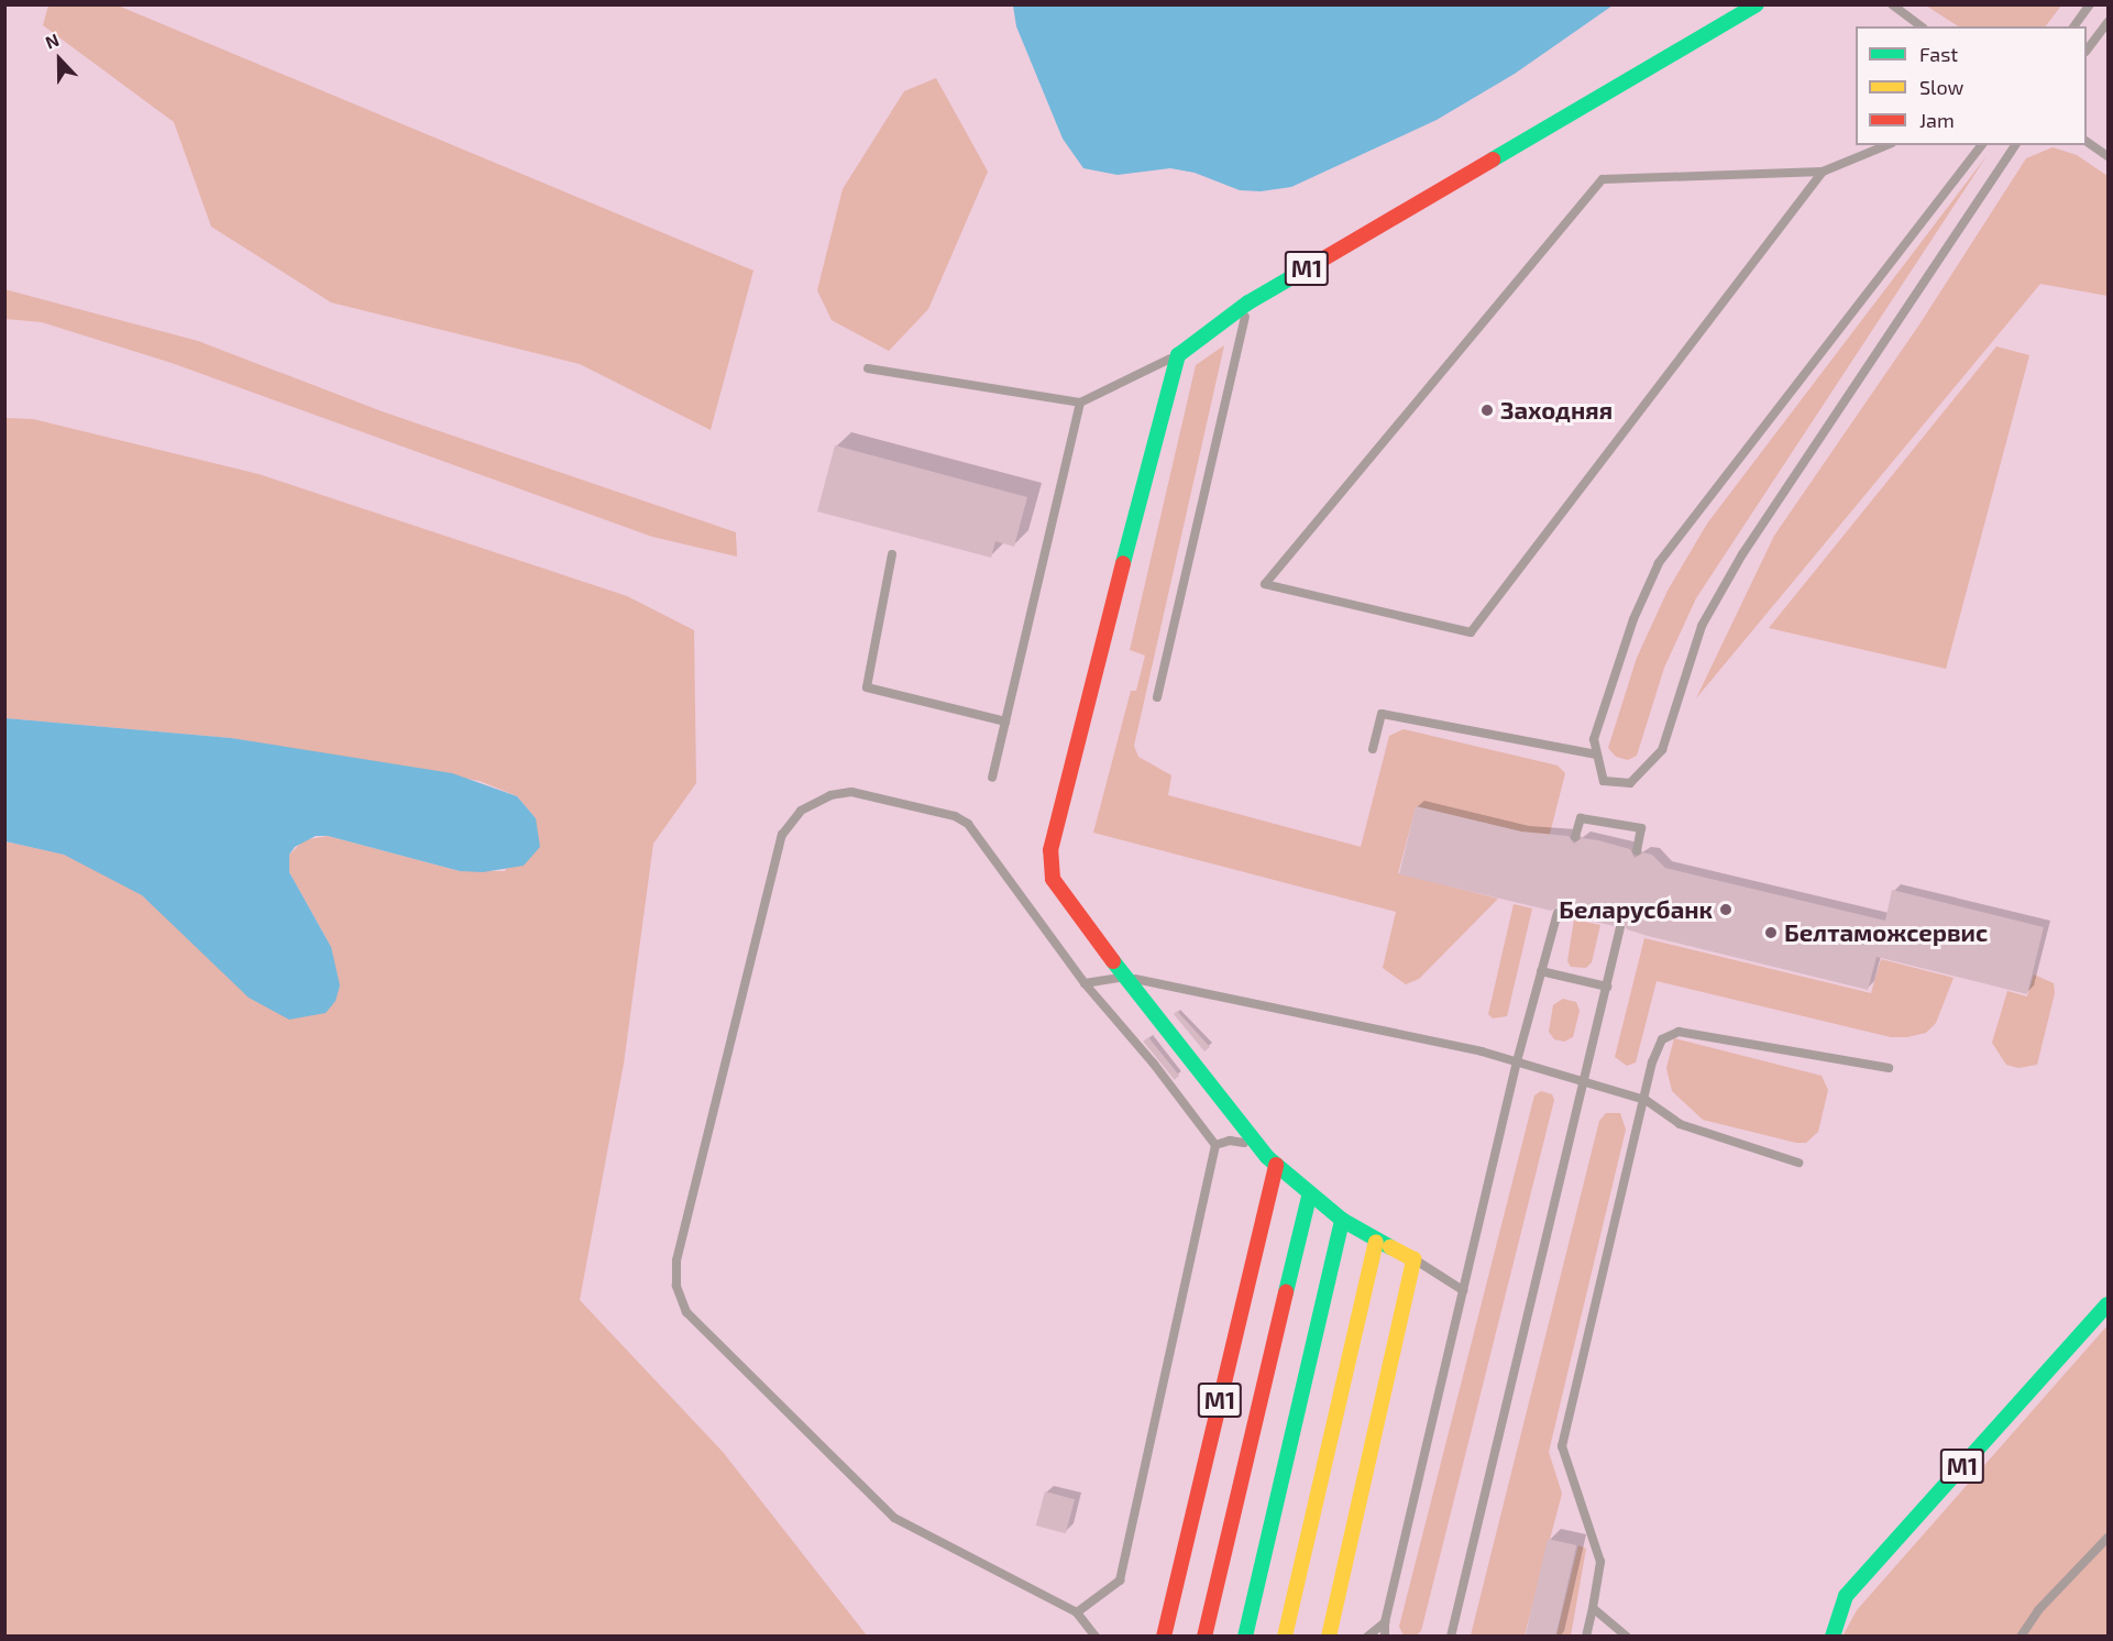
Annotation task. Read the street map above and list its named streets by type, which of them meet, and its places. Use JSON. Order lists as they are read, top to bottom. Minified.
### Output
{"streets":{"highway":["М1"]},"places":["Заходняя","Беларусбанк","Белтаможсервис"],"legend":["Fast","Slow","Jam"],"north":"top"}
